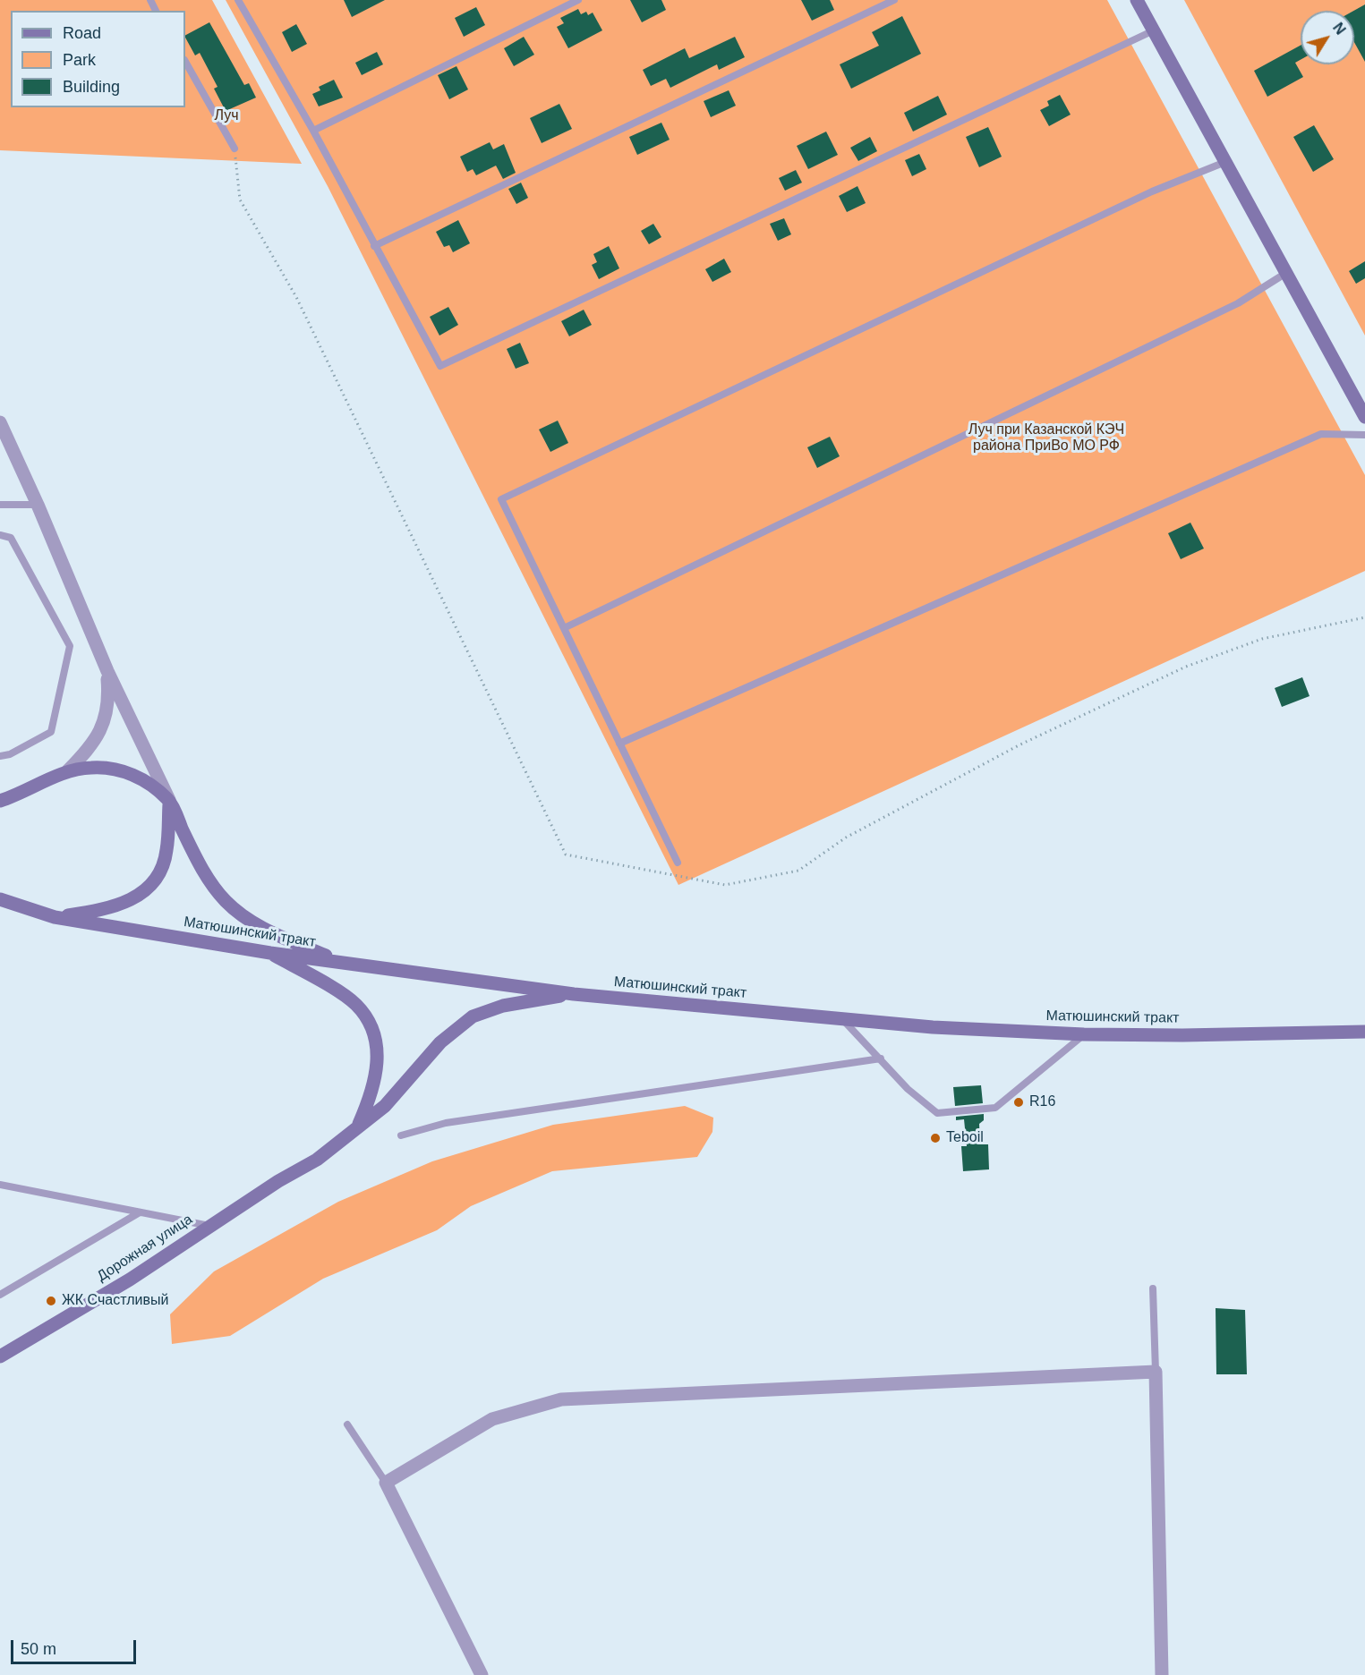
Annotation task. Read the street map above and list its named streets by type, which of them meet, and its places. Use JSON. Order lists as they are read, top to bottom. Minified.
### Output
{"streets":{"street":["Матюшинский тракт","Дорожная улица"]},"crossings":[["Матюшинский тракт","Дорожная улица"]],"parks":["Луч","Луч при Казанской КЭЧ района ПриВо МО РФ"],"places":["R16","Teboil","ЖК Счастливый"],"legend":["Road","Park","Building"],"scale_bar":"50 m","north":"top right"}
